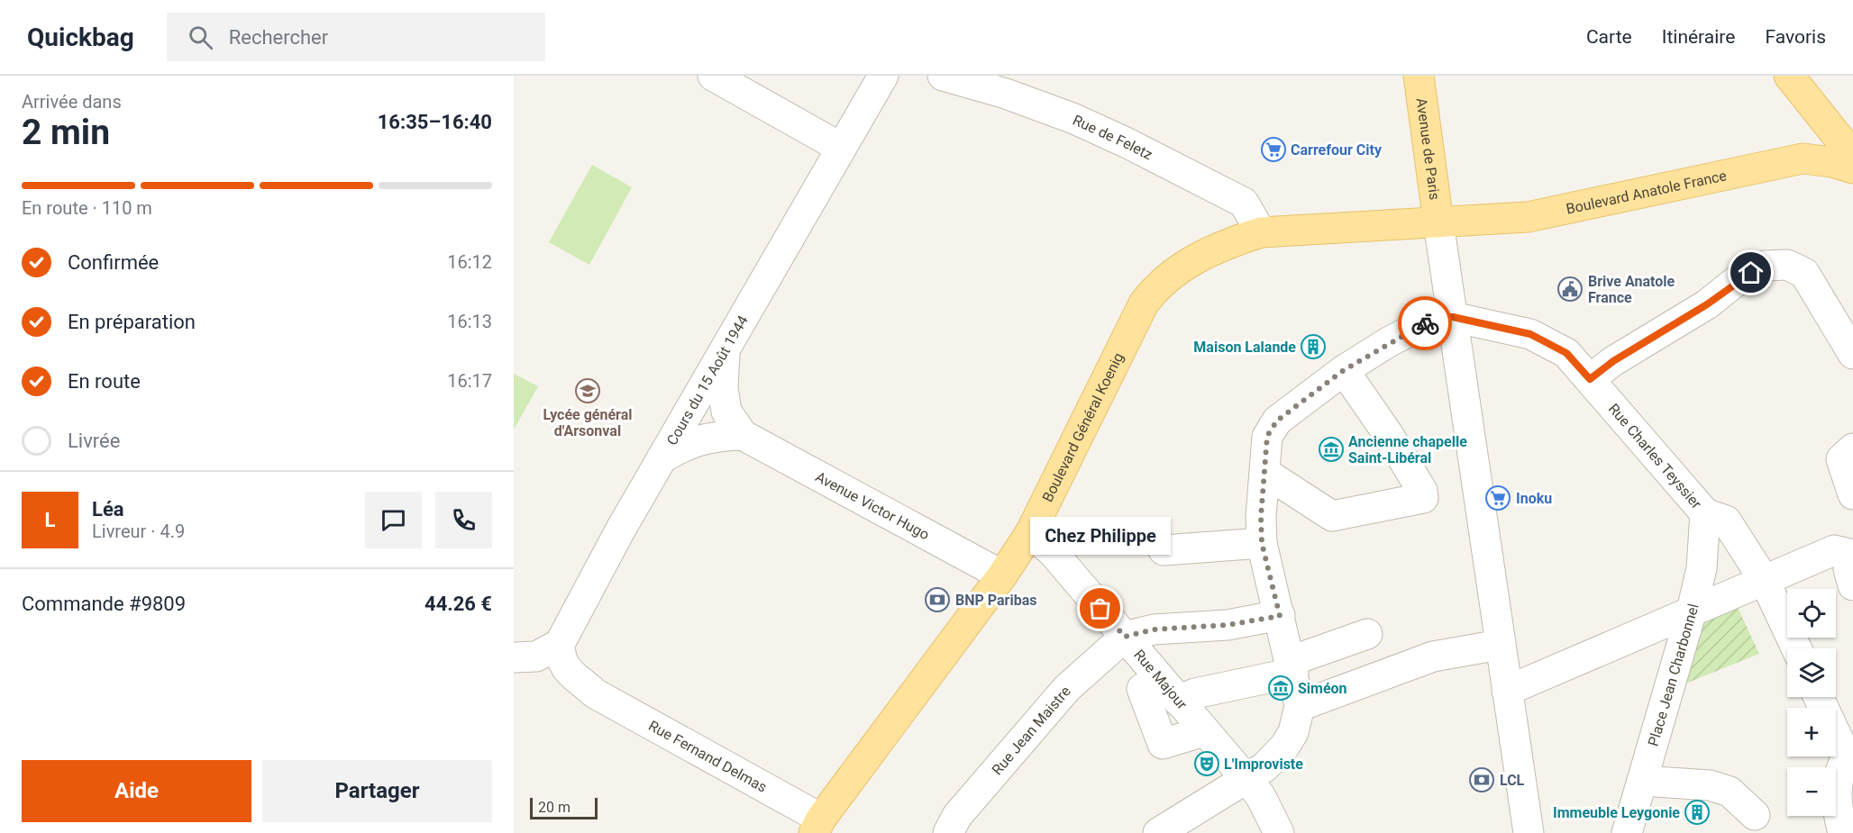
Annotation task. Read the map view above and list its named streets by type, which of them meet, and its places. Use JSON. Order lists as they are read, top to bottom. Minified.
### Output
{"streets":{"main road":["Avenue de Paris","Boulevard Anatole France","Boulevard Général Koenig"],"street":["Rue de Feletz","Cours du 15 Août 1944","Rue Charles Teyssier","Avenue Victor Hugo","Place Jean Charbonnel","Rue Majour","Rue Jean Maistre","Rue Fernand Delmas"]},"crossings":[["Rue de Feletz","Boulevard Général Koenig"],["Avenue de Paris","Boulevard Anatole France"],["Avenue de Paris","Boulevard Général Koenig"],["Boulevard Anatole France","Boulevard Général Koenig"],["Cours du 15 Août 1944","Avenue Victor Hugo"],["Cours du 15 Août 1944","Rue Fernand Delmas"],["Boulevard Général Koenig","Avenue Victor Hugo"],["Boulevard Général Koenig","Rue Majour"],["Boulevard Général Koenig","Rue Fernand Delmas"],["Rue Charles Teyssier","Place Jean Charbonnel"],["Rue Majour","Rue Jean Maistre"]],"places":{"supermarket":["Carrefour City","Inoku"],"public building":["Brive Anatole France"],"building":["Maison Lalande","Immeuble Leygonie"],"school or university":["Lycée général d'Arsonval"],"museum":["Ancienne chapelle Saint-Libéral","Siméon"],"bank":["BNP Paribas","LCL"],"other":["Chez Philippe"],"theatre":["L'Improviste"]},"scale_bar":"20 m","page":{"header":"Quickbag","search":"Rechercher","nav":["Carte","Itinéraire","Favoris"],"heading":["2 min","Arrivée dans","16:35–16:40"],"panel":["Léa","Livreur · 4.9","Commande #9809","44.26 €"],"bar":"En route · 110 m","list":[["Confirmée","16:12"],["En préparation","16:13"],["En route","16:17"],"Livrée"],"round":"L","bubble":"Chez Philippe","map_buttons":["+","−"],"buttons":["Aide","Partager"],"scale":"20 m"}}
